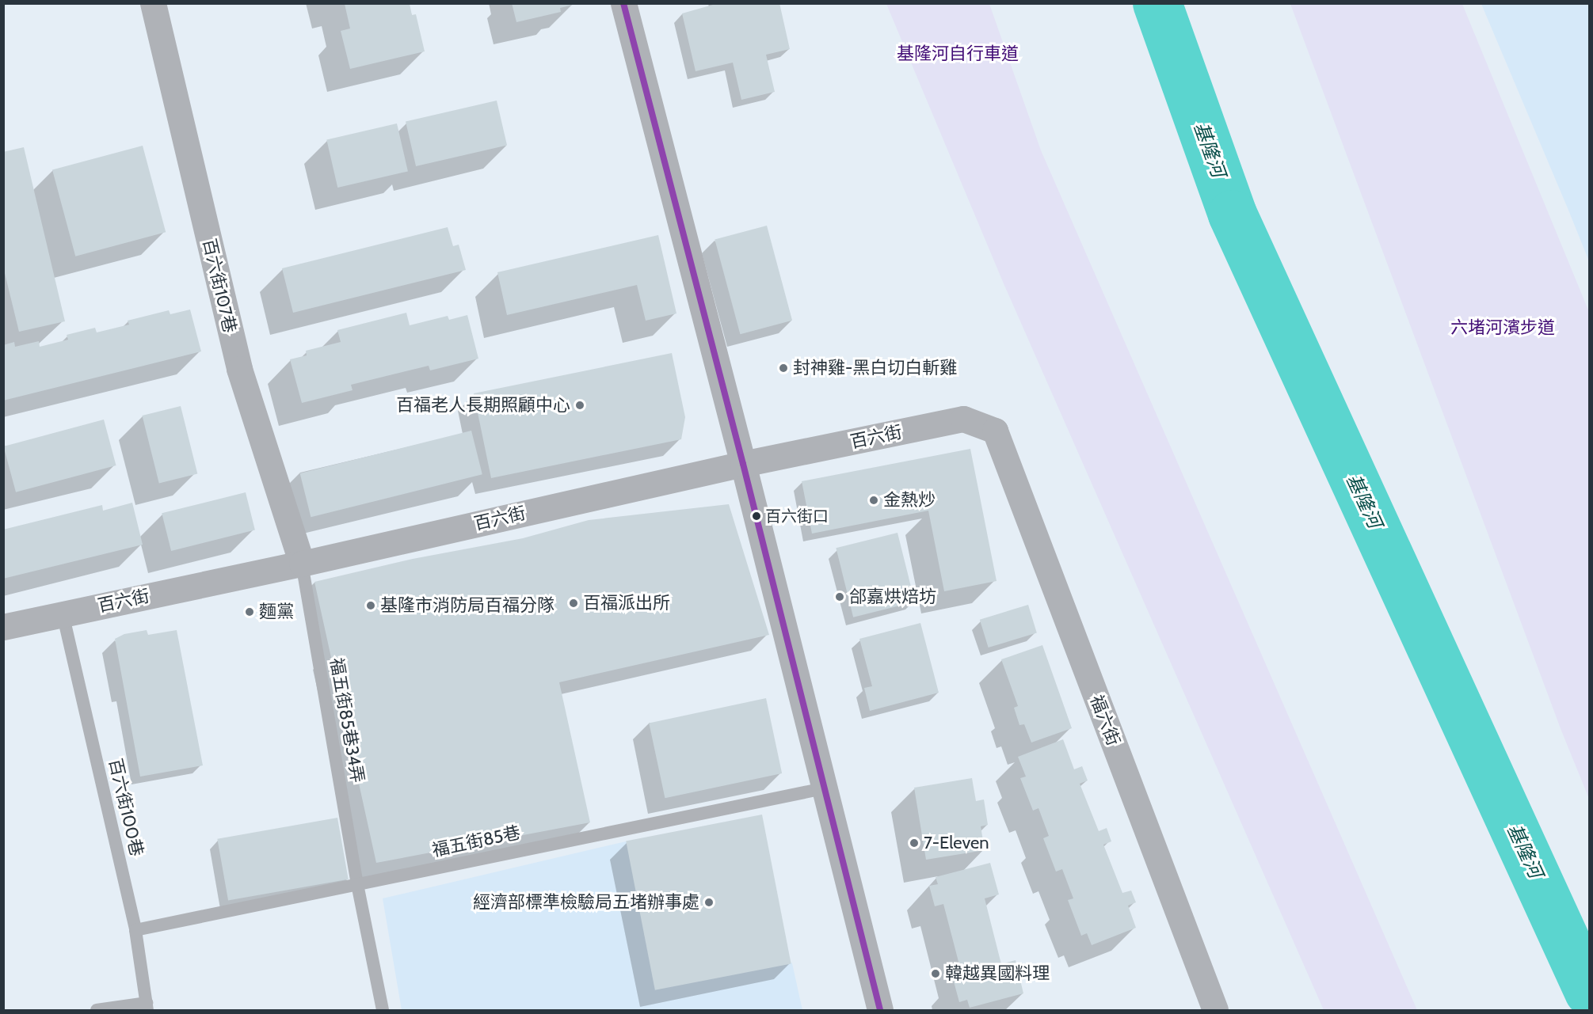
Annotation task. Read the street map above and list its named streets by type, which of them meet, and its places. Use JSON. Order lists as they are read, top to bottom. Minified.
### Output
{"streets":{"street":["百六街107巷","百六街","福六街"],"lane":["福五街85巷34弄","百六街100巷","福五街85巷"]},"crossings":[["百六街107巷","百六街"],["百六街107巷","福五街85巷34弄"],["百六街","福五街85巷34弄"],["百六街","福六街"],["百六街","百六街100巷"],["福五街85巷34弄","福五街85巷"],["百六街100巷","福五街85巷"]],"water":["基隆河"],"parks":["基隆河自行車道","六堵河濱步道"],"places":["封神雞-黑白切白斬雞","百福老人長期照顧中心","金熱炒","百六街口","郃嘉烘焙坊","百福派出所","基隆市消防局百福分隊","麵黨","7-Eleven","經濟部標準檢驗局五堵辦事處","韓越異國料理"]}
